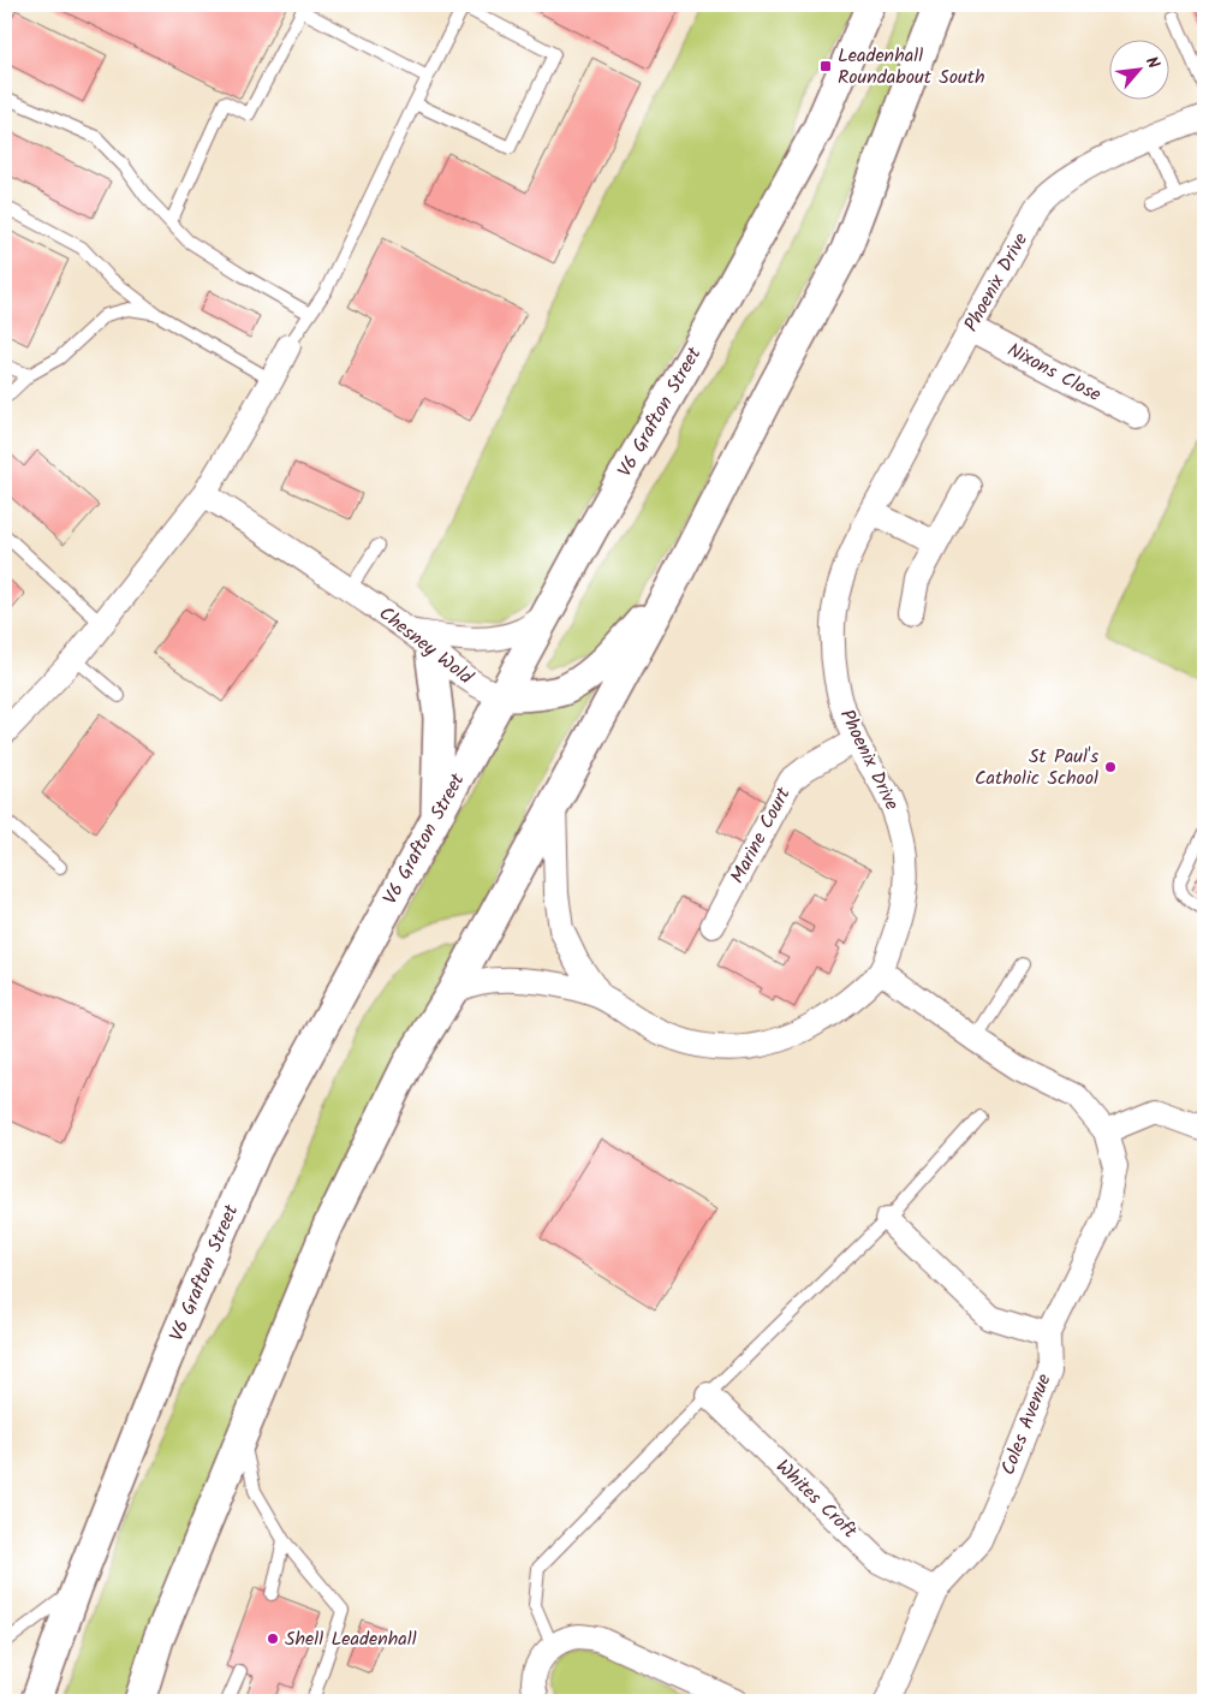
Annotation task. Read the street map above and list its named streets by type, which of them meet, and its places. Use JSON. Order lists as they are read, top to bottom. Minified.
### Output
{"streets":{"street":["Phoenix Drive","Nixons Close","V6 Grafton Street","Chesney Wold","Marine Court","Coles Avenue","Whites Croft"]},"crossings":[["Phoenix Drive","Nixons Close"],["Phoenix Drive","Marine Court"],["Phoenix Drive","Coles Avenue"],["V6 Grafton Street","Chesney Wold"],["Coles Avenue","Whites Croft"]],"places":{"transit":["Leadenhall Roundabout South"],"other":["St Paul's Catholic School","Shell Leadenhall"]},"north":"top right"}
